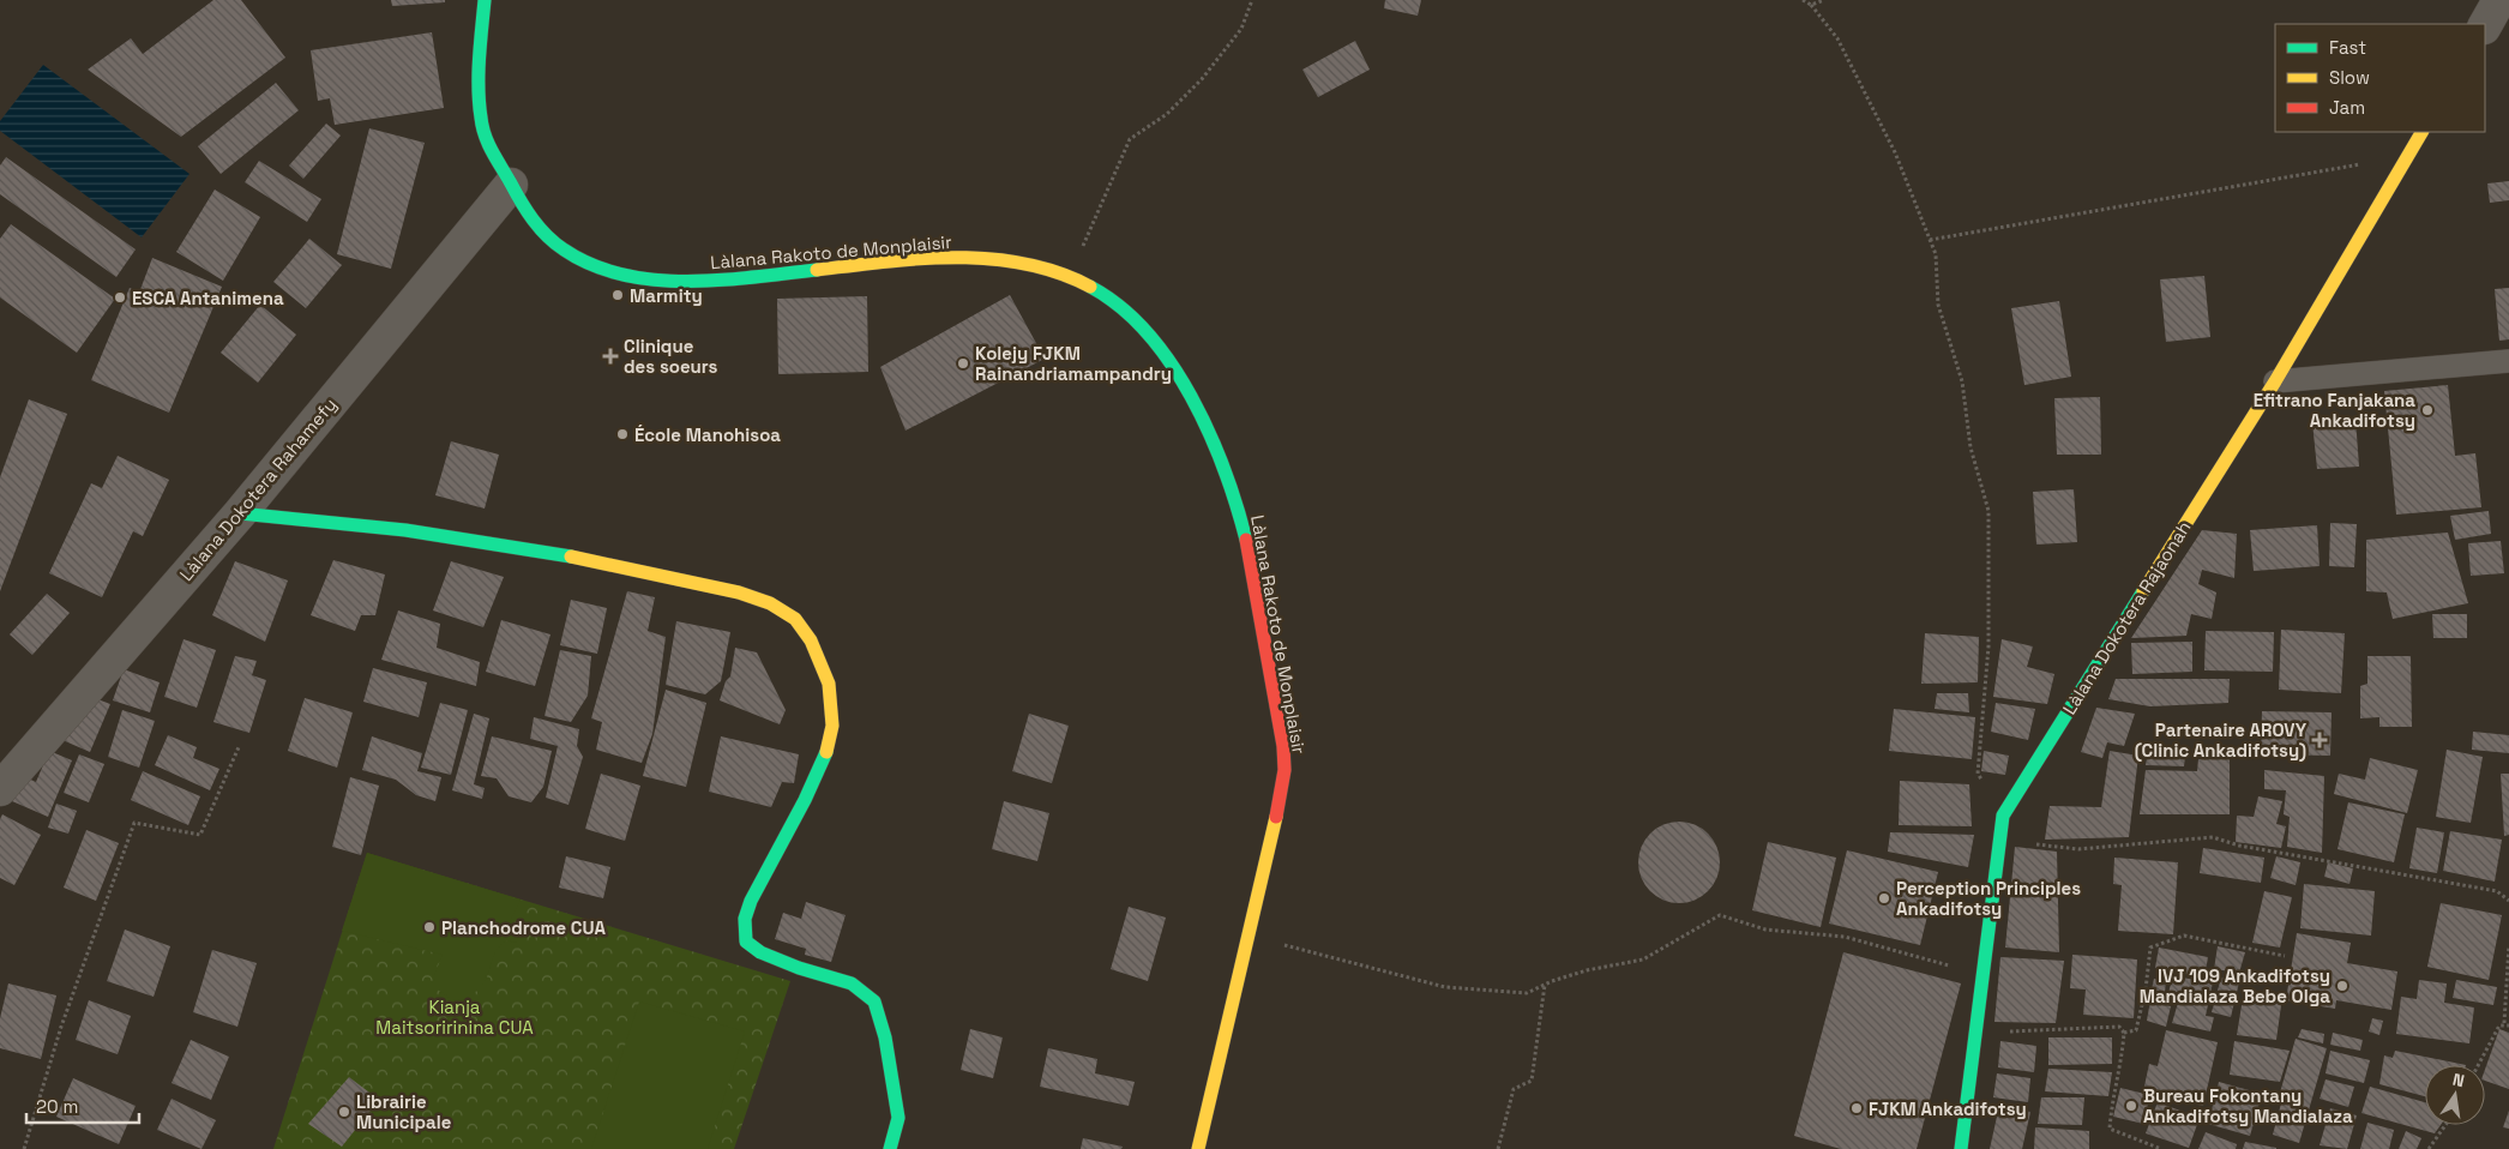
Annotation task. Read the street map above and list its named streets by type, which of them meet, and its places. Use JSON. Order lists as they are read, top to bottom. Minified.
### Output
{"streets":{"street":["Làlana Rakoto de Monplaisir","Làlana Dokotera Rahamefy","Làlana Dokotera Rajaonah"]},"crossings":[["Làlana Rakoto de Monplaisir","Làlana Dokotera Rahamefy"]],"parks":["Kianja Maitsoririnina CUA"],"places":{"other":["Marmity","ESCA Antanimena","Kolejy FJKM Rainandriamampandry","Efitrano Fanjakana Ankadifotsy","École Manohisoa","Perception Principles Ankadifotsy","Planchodrome CUA","IVJ 109 Ankadifotsy Mandialaza Bebe Olga","Bureau Fokontany Ankadifotsy Mandialaza","FJKM Ankadifotsy","Librairie Municipale"],"health":["Clinique des soeurs","Partenaire AROVY (Clinic Ankadifotsy)"]},"legend":["Fast","Slow","Jam"],"scale_bar":"20 m","north":"top"}
